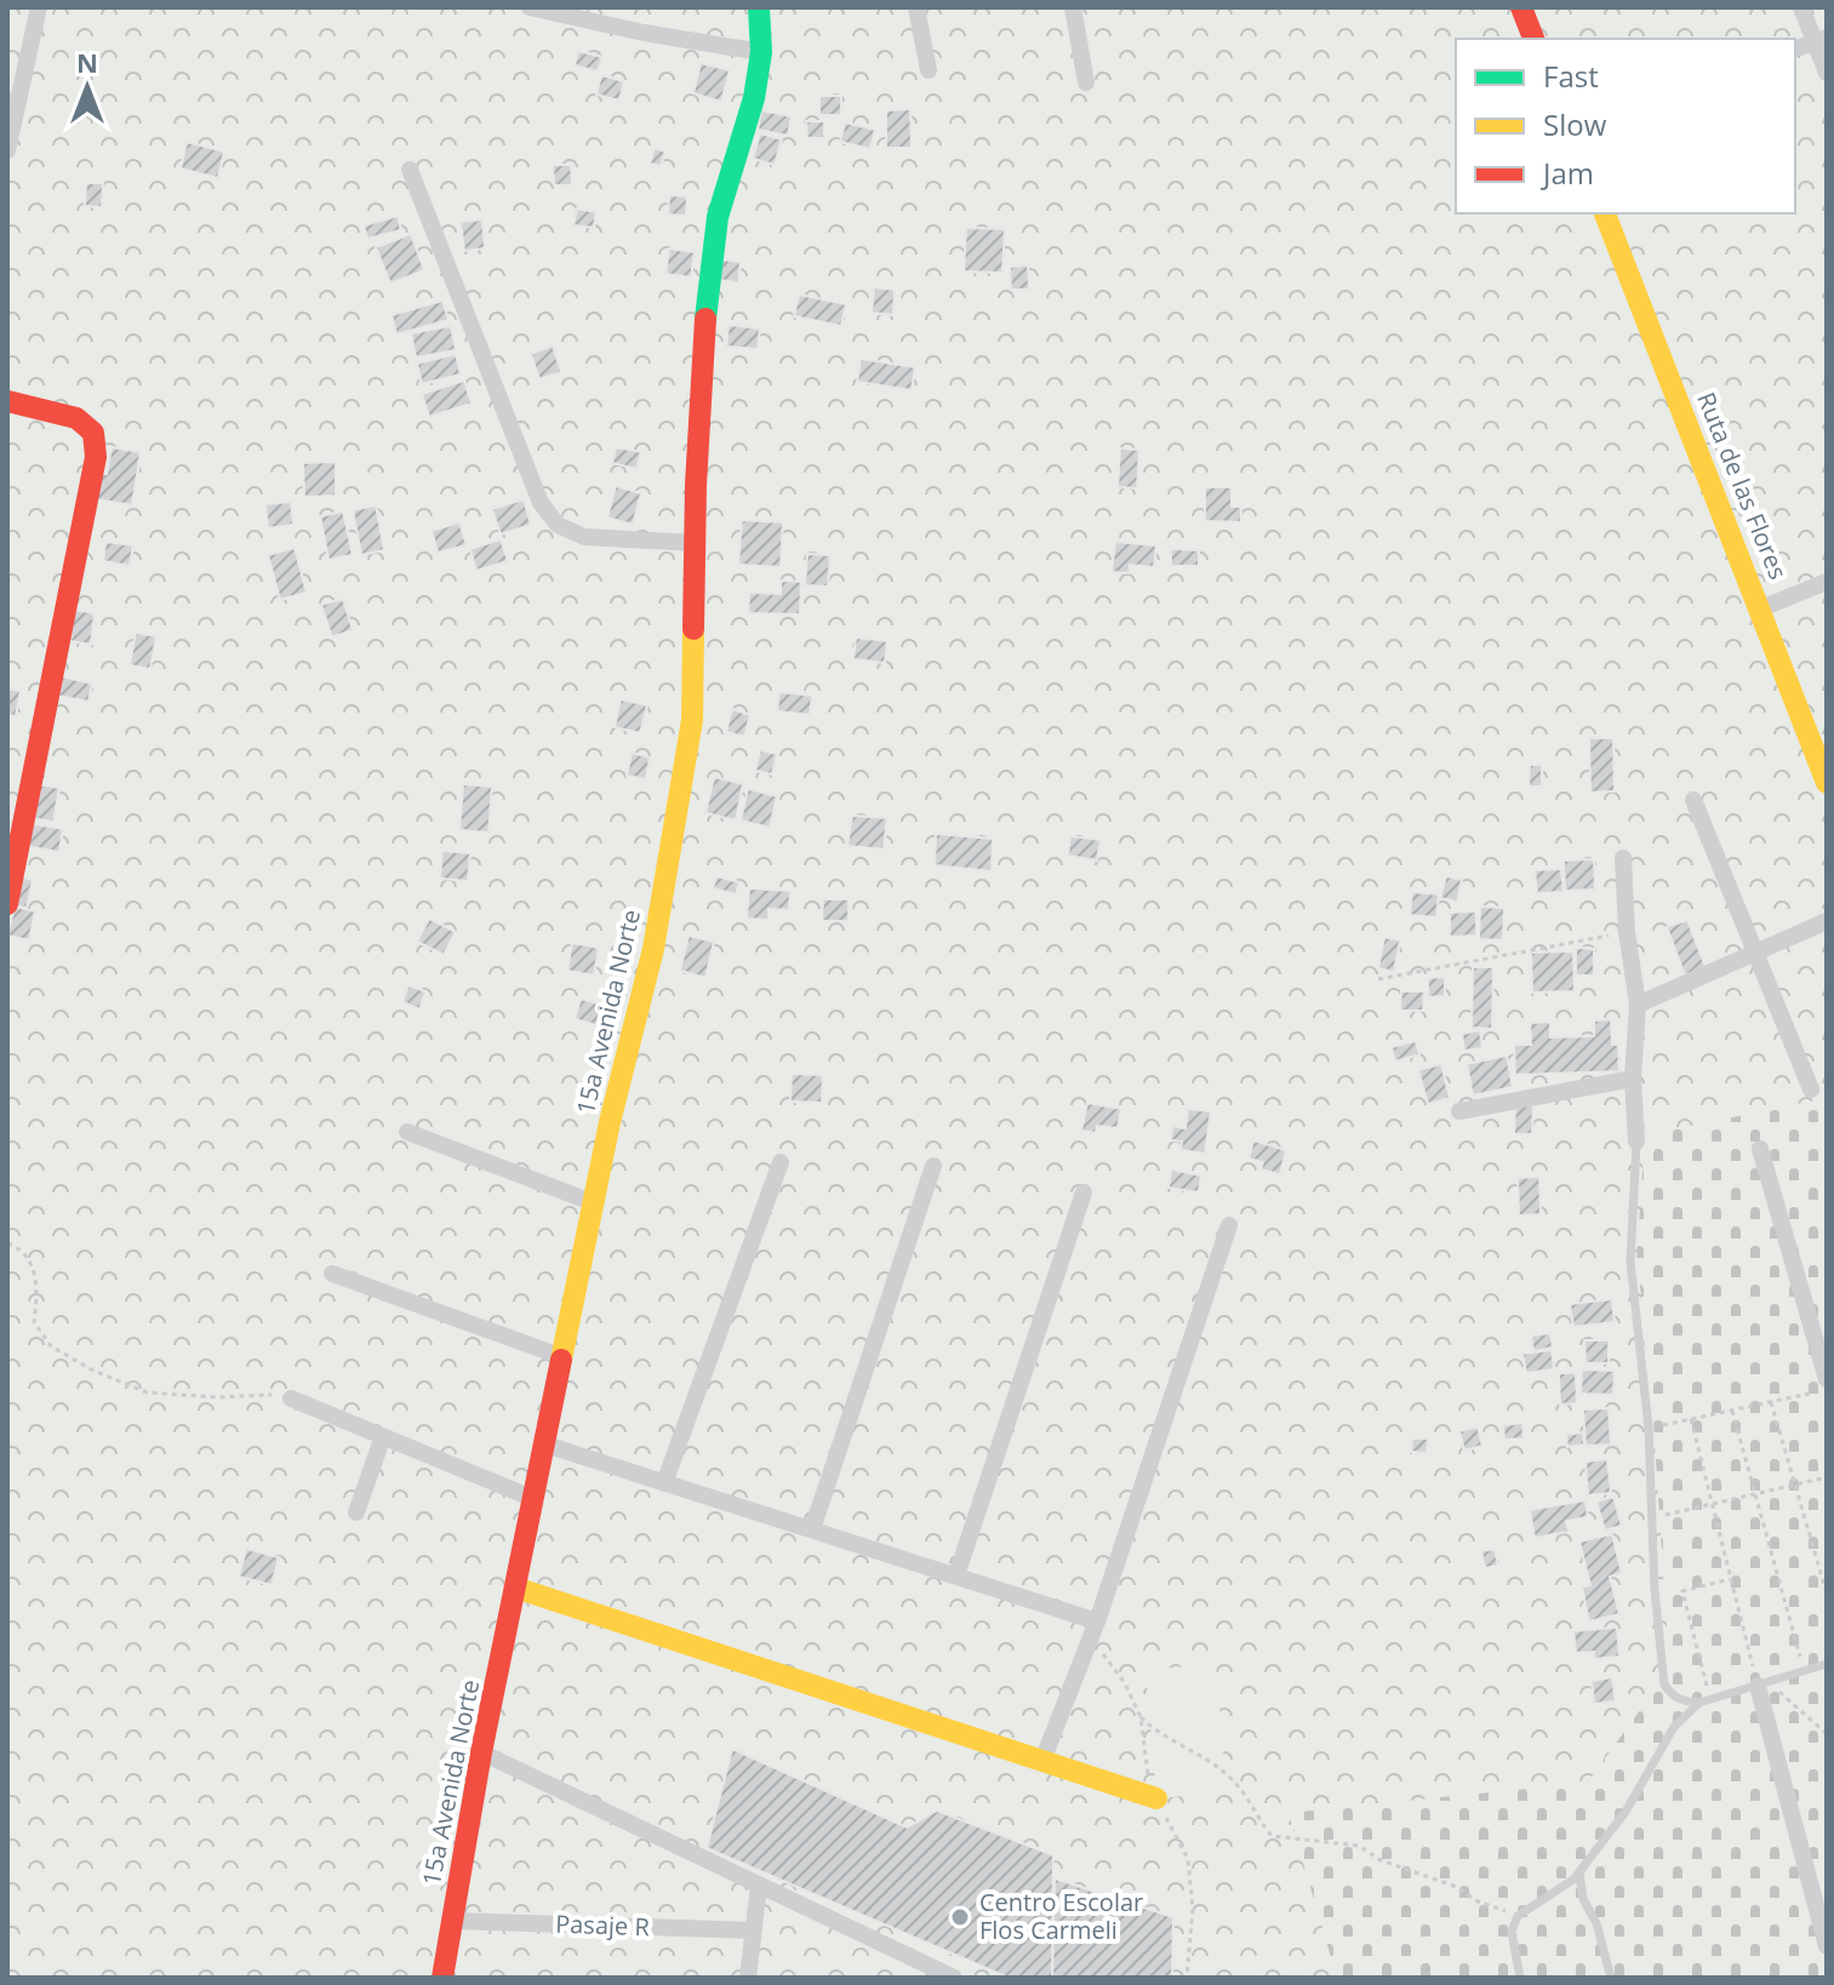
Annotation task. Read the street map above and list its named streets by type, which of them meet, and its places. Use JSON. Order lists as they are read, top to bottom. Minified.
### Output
{"streets":{"street":["Ruta de las Flores","15a Avenida Norte","Pasaje R"]},"crossings":[["15a Avenida Norte","Pasaje R"]],"places":["Centro Escolar Flos Carmeli"],"legend":["Fast","Slow","Jam"],"north":"top"}
